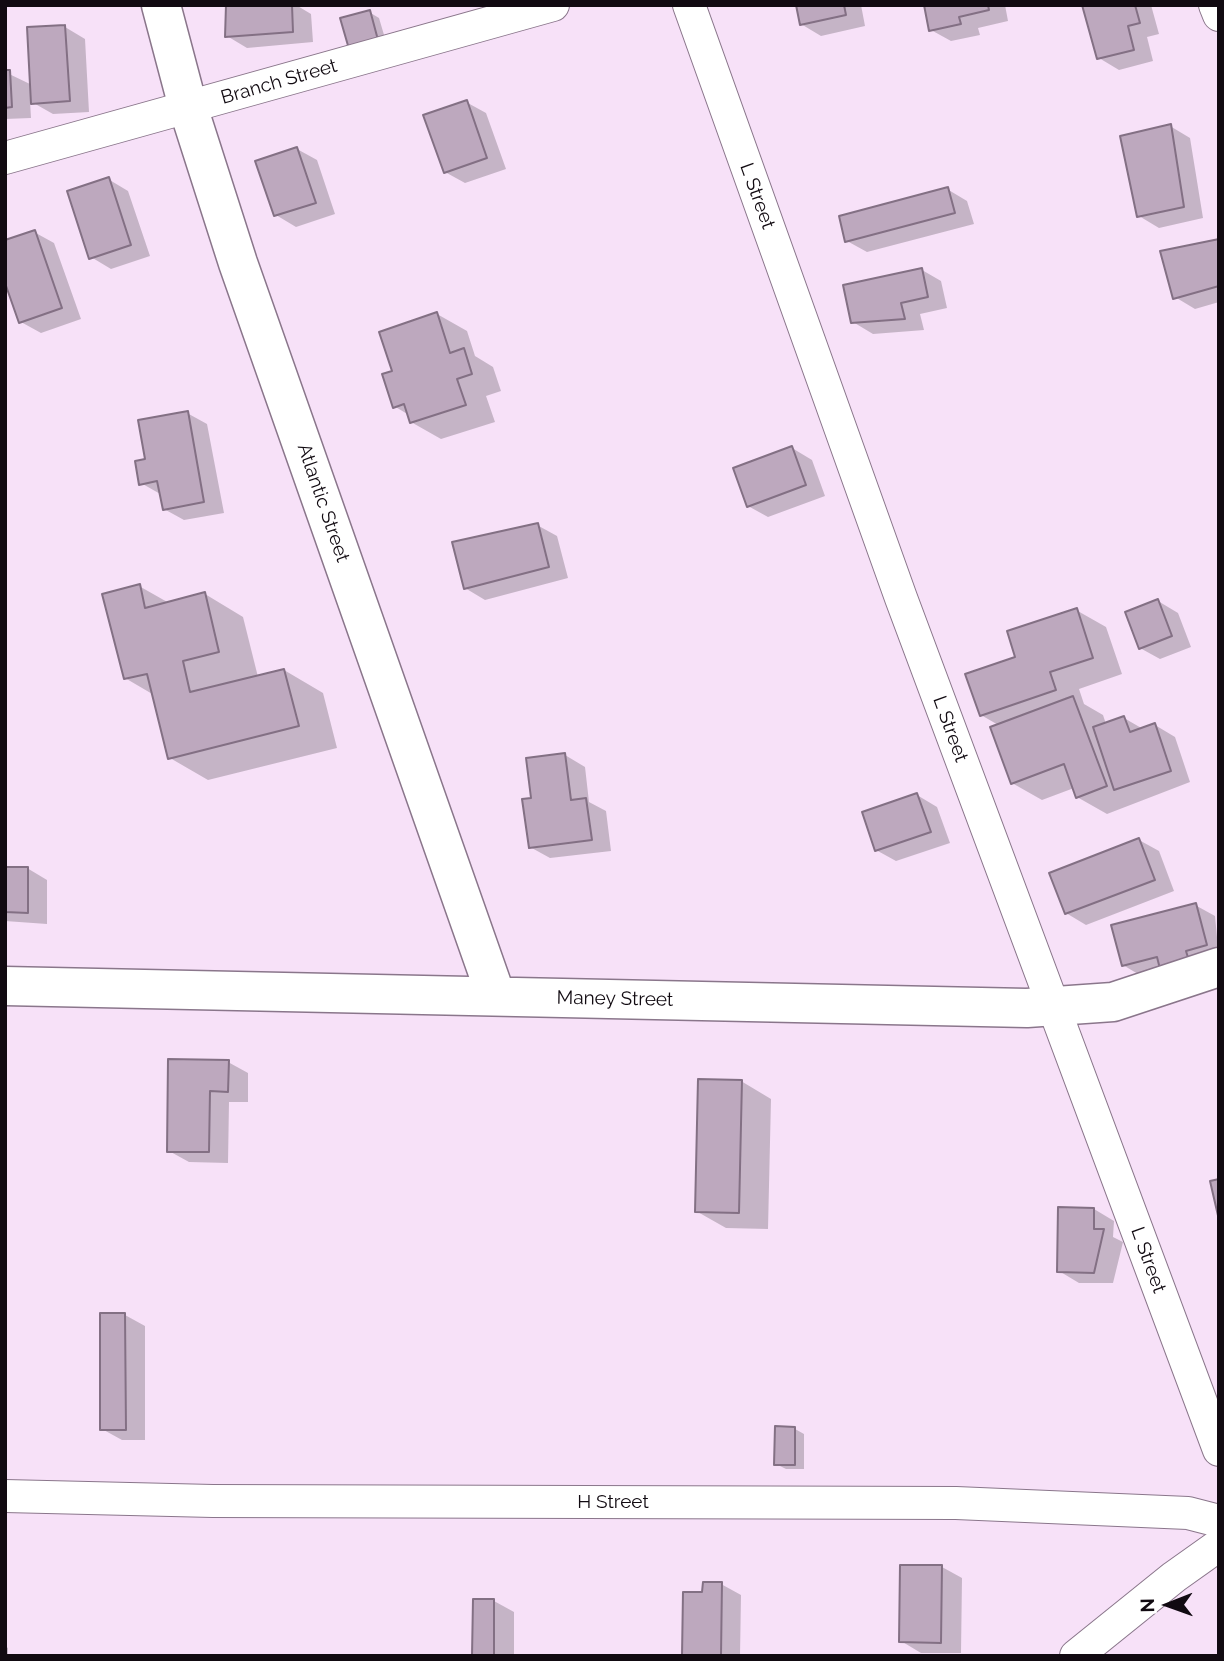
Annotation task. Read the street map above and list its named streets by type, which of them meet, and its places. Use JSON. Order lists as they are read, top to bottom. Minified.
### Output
{"streets":{"street":["Branch Street","L Street","Atlantic Street","Maney Street","H Street"]},"crossings":[["Branch Street","Atlantic Street"],["L Street","Maney Street"],["Atlantic Street","Maney Street"]],"north":"left"}
